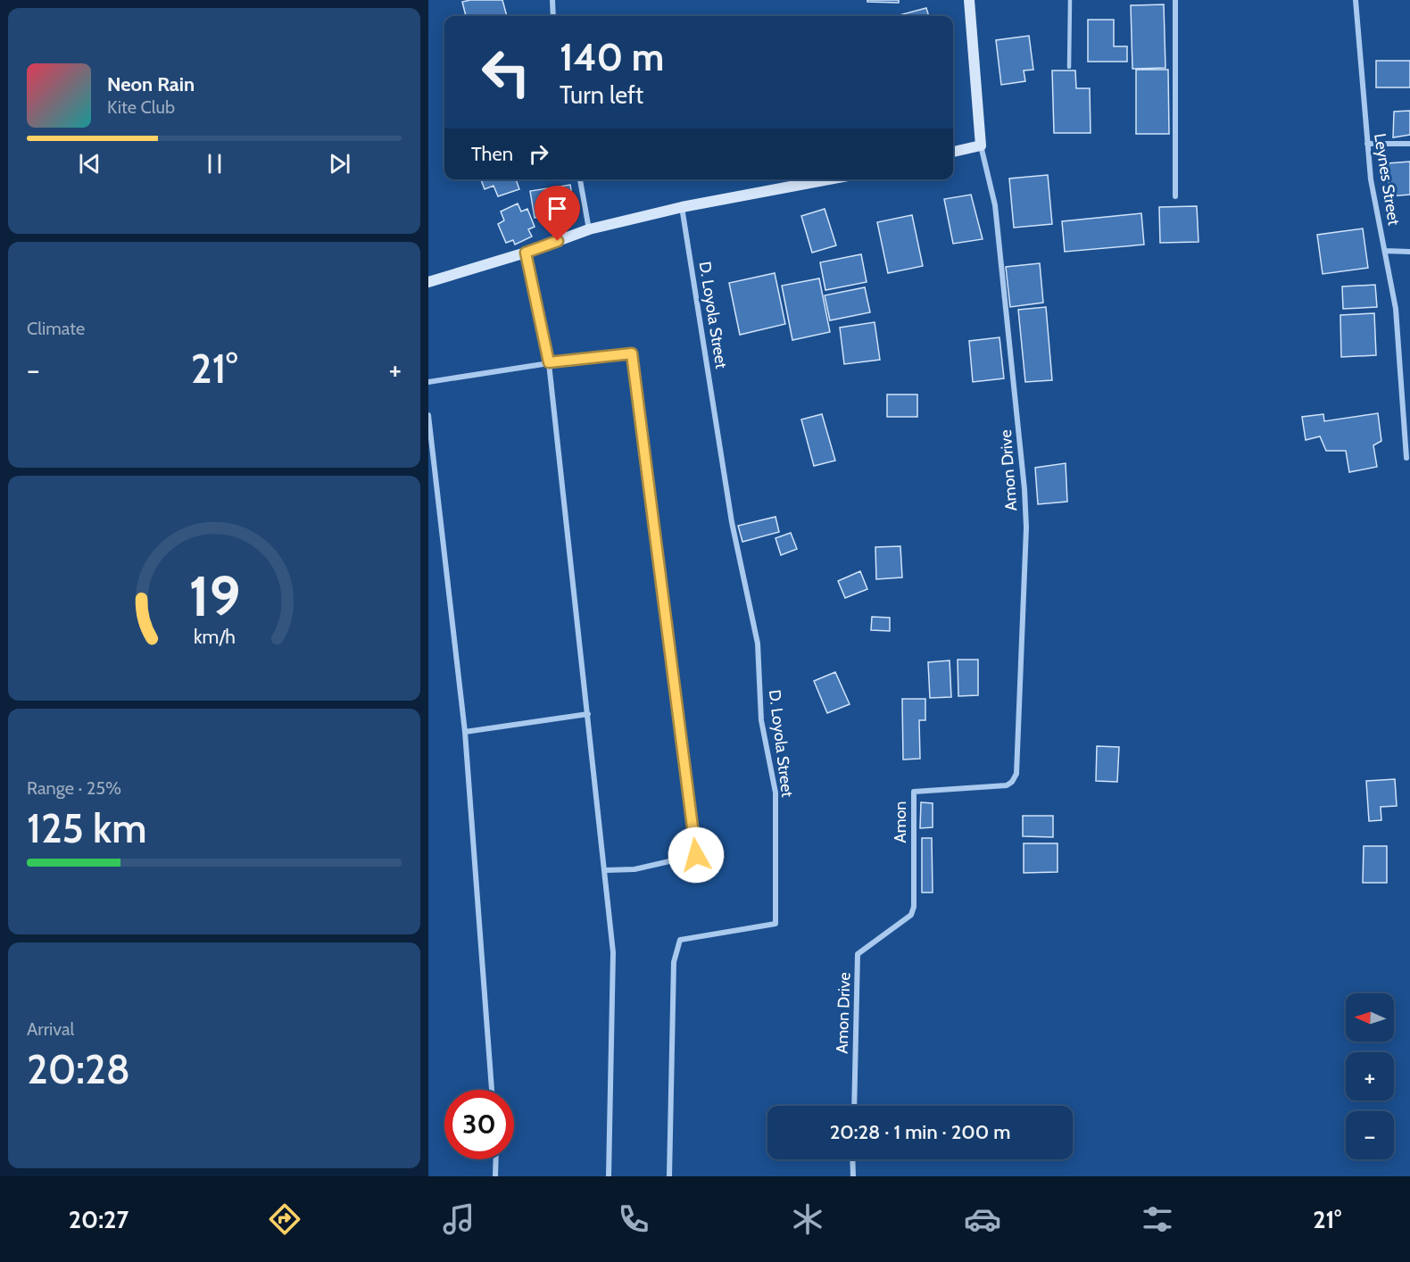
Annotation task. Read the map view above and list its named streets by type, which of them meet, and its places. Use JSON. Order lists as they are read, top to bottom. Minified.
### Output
{"streets":{"street":["Leynes Street","D. Loyola Street","Amon Drive","Amon"]},"crossings":[["Amon Drive","Amon"]],"north":"left","page":{"turn":["140 m","Turn left"],"song":["Neon Rain","Kite Club"],"then":"Then","tile":["Climate",["Range · 25%","125 km"],["Arrival","20:28"]],"heat":["−","21°","+"],"map_buttons":["+","−"],"limit":"30","trip":"20:28 · 1 min · 200 m","tabs":["20:27","21°"],"gauge":["19","km/h"]}}
